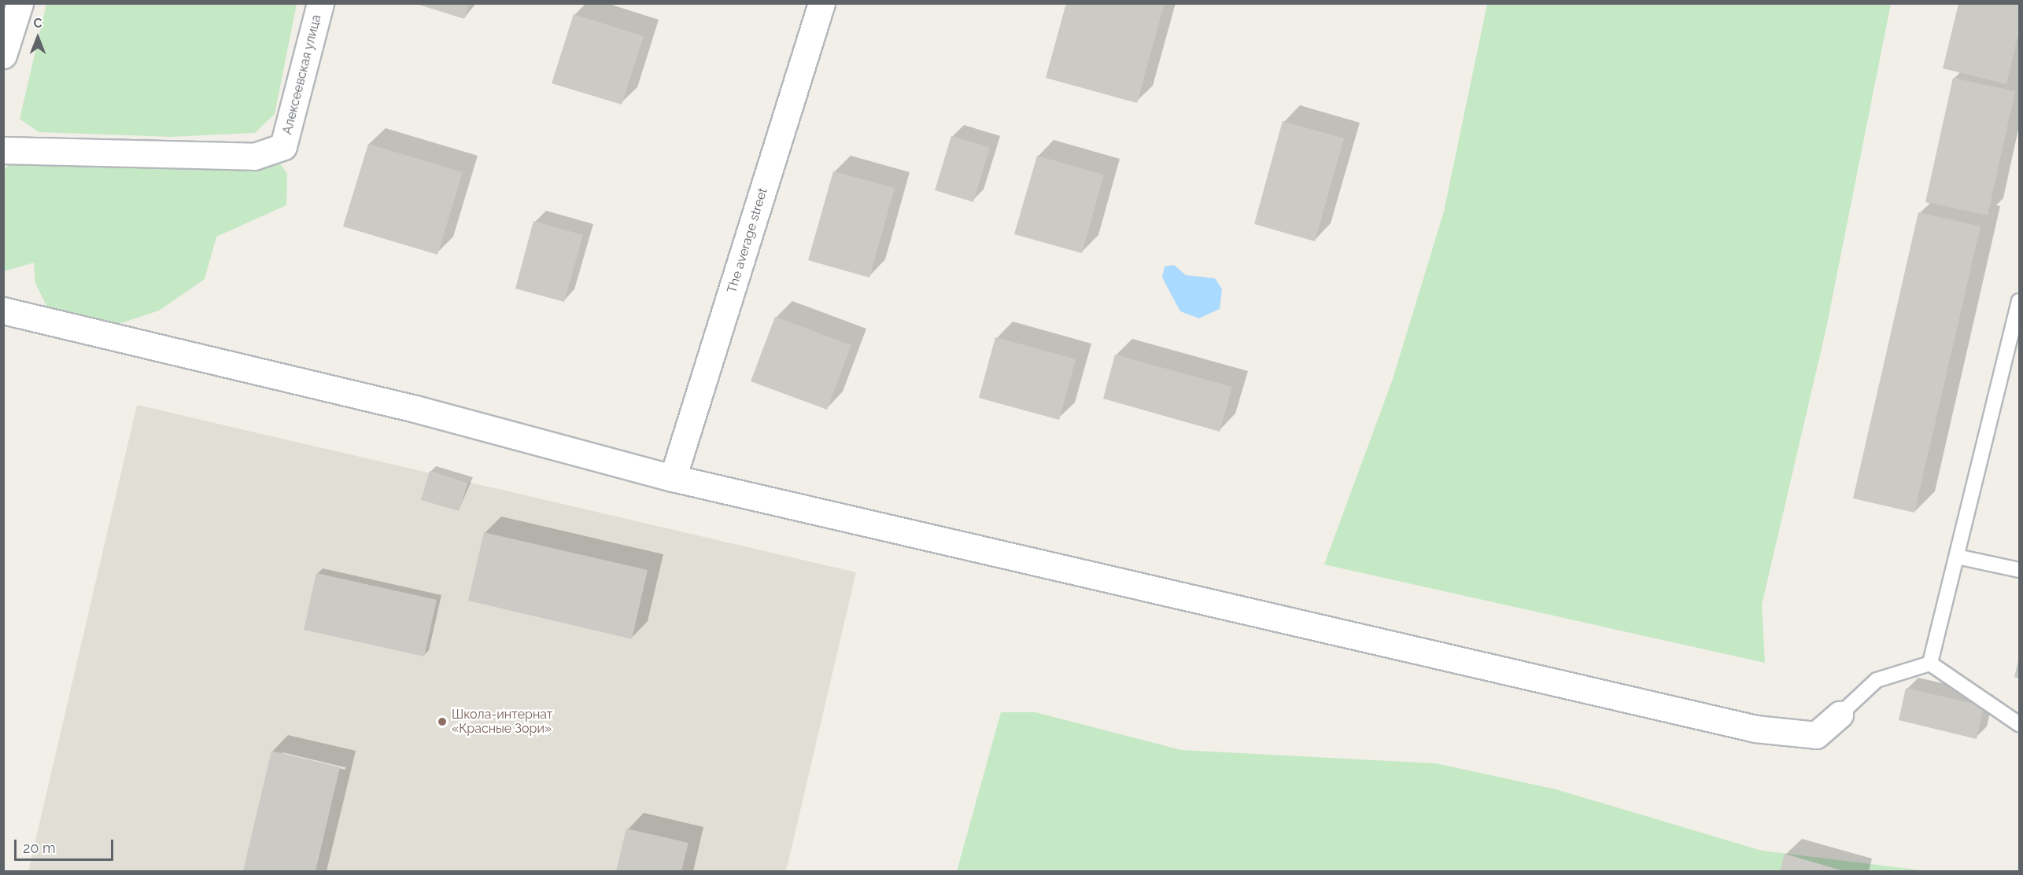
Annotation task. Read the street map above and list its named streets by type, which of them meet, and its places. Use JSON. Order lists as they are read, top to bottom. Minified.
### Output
{"streets":{"street":["Алексеевская улица","The average street"]},"places":["Школа-интернат «Красные Зори»"],"scale_bar":"20 m","north":"top"}
